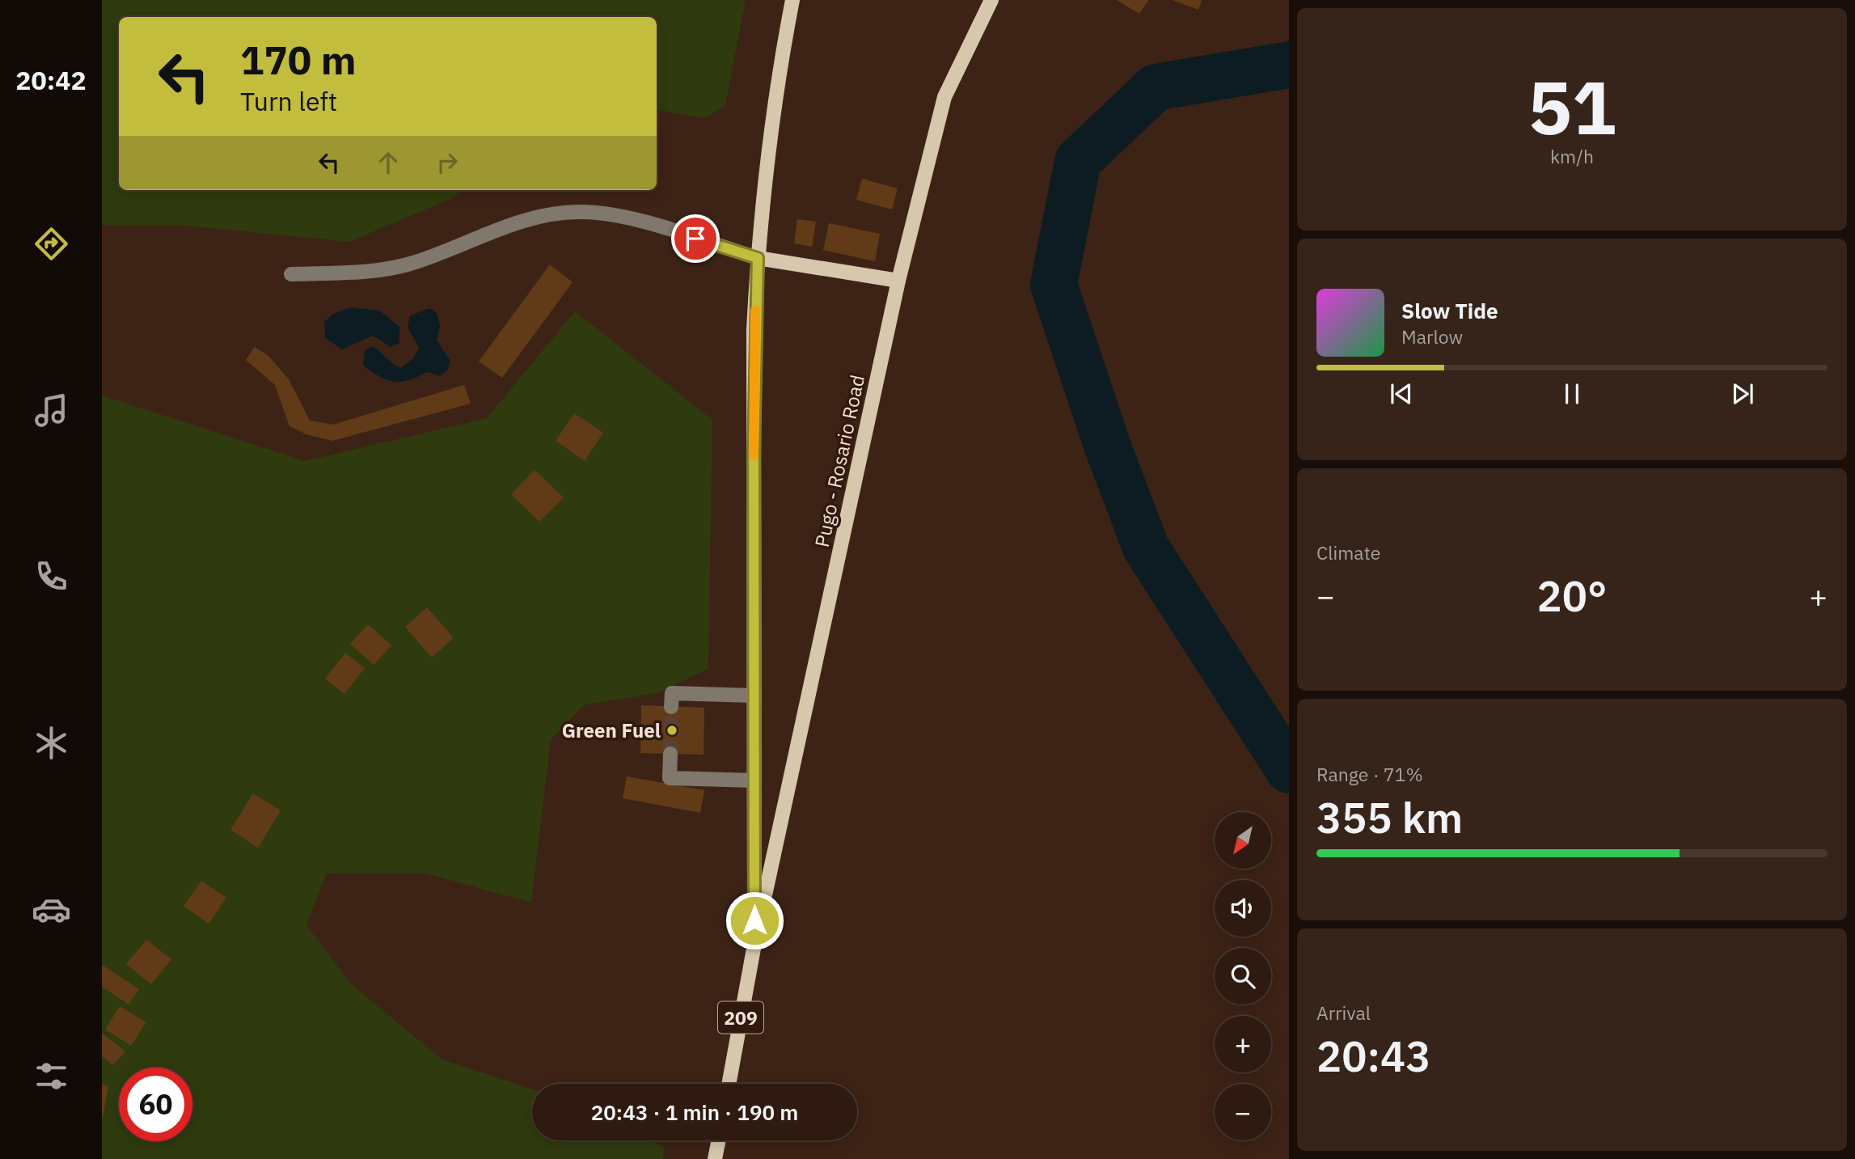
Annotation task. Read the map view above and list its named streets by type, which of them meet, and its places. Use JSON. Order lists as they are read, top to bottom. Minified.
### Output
{"streets":{"main road":["Pugo - Rosario Road","209"]},"places":["Green Fuel"],"north":"bottom left","page":{"tabs":"20:42","tile":[["51","km/h"],"Climate",["Range · 71%","355 km"],["Arrival","20:43"]],"turn":["170 m","Turn left"],"song":["Slow Tide","Marlow"],"heat":["−","20°","+"],"map_buttons":["+","−"],"limit":"60","trip":"20:43 · 1 min · 190 m"}}
